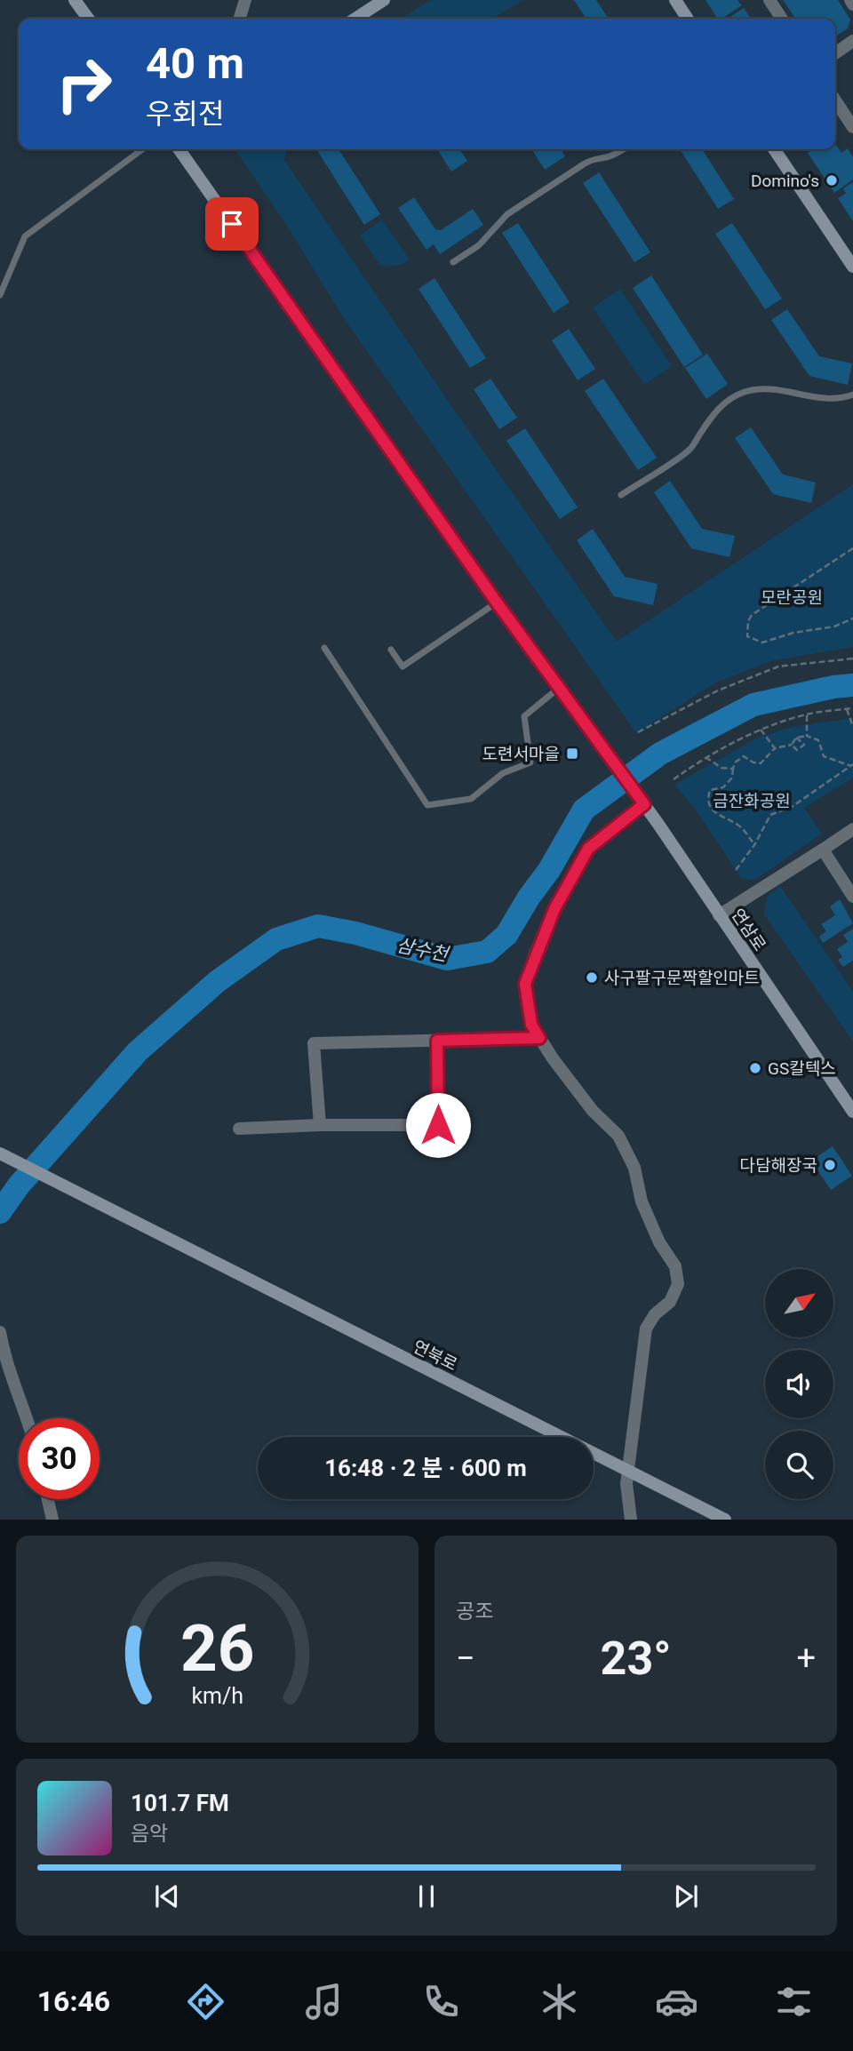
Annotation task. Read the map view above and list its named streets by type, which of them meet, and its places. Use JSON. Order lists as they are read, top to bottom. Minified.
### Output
{"streets":{"main road":["연삼로","연북로"]},"water":["삼수천"],"parks":["모란공원","금잔화공원"],"places":{"other":["Domino's","사구팔구문짝할인마트","GS칼텍스","다담해장국"],"transit":["도련서마을"]},"north":"top right","page":{"turn":["40 m","우회전"],"limit":"30","trip":"16:48 · 2 분 · 600 m","tile":"공조","heat":["−","23°","+"],"song":["101.7 FM","음악"],"tabs":"16:46","gauge":["26","km/h"]}}
